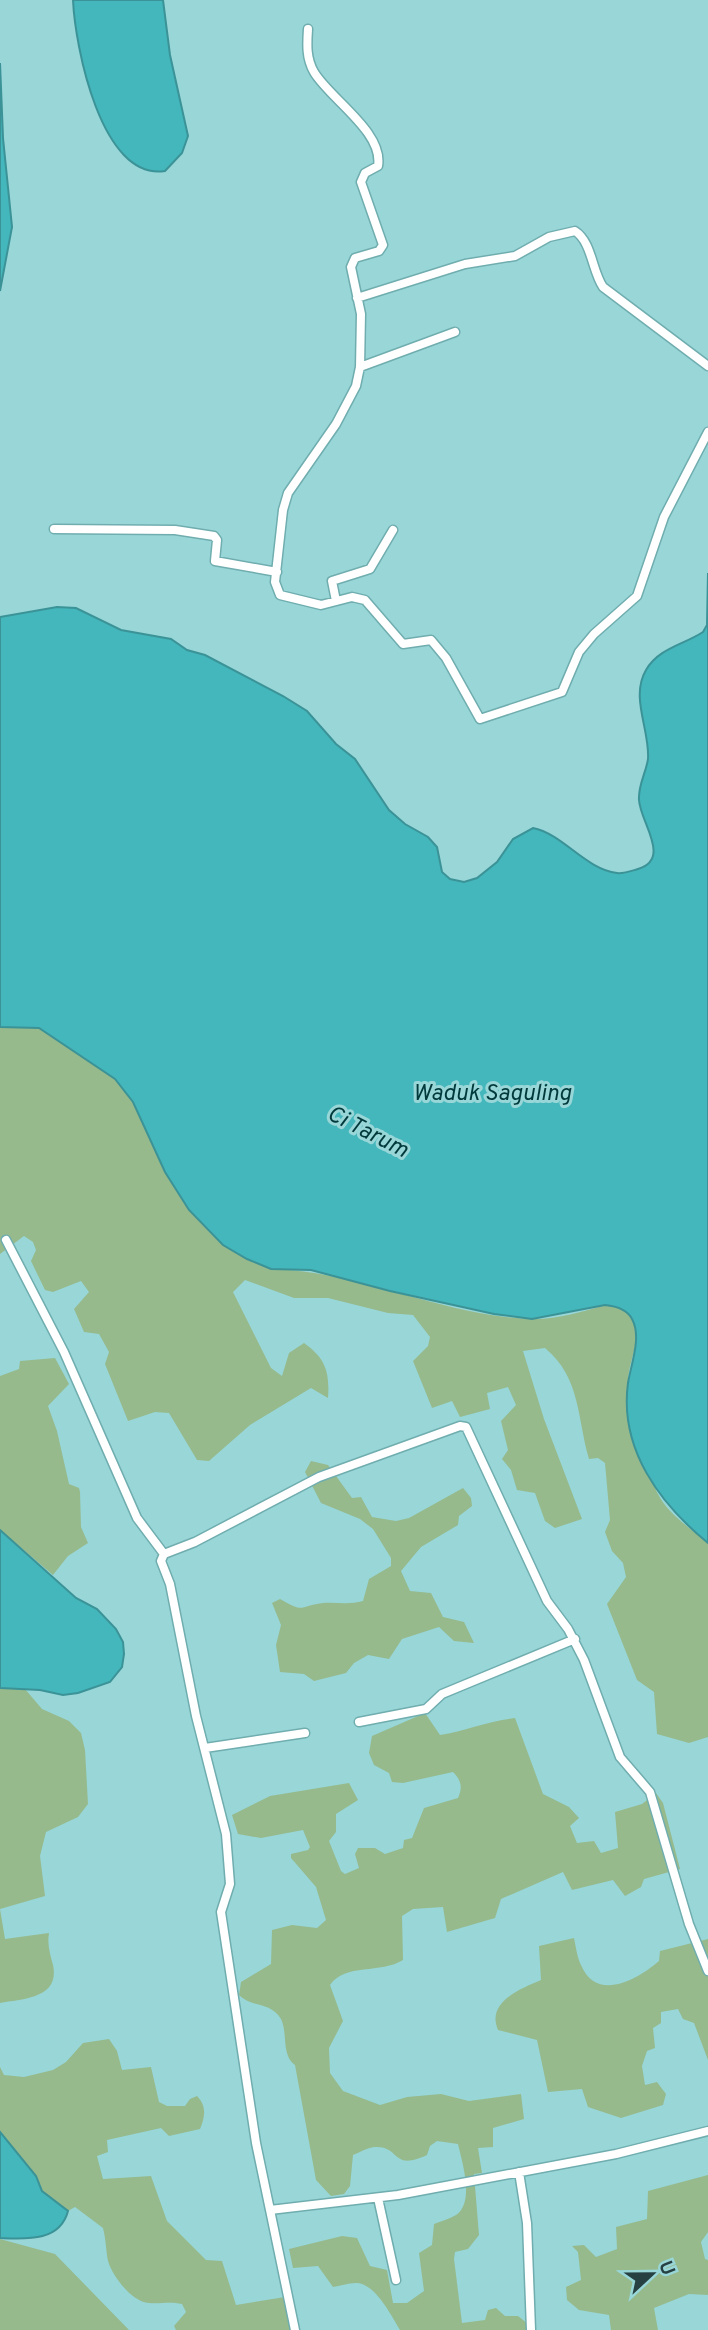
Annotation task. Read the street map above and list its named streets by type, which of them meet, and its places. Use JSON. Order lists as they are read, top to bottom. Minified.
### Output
{"water":["Waduk Saguling","Ci Tarum"],"north":"right"}
